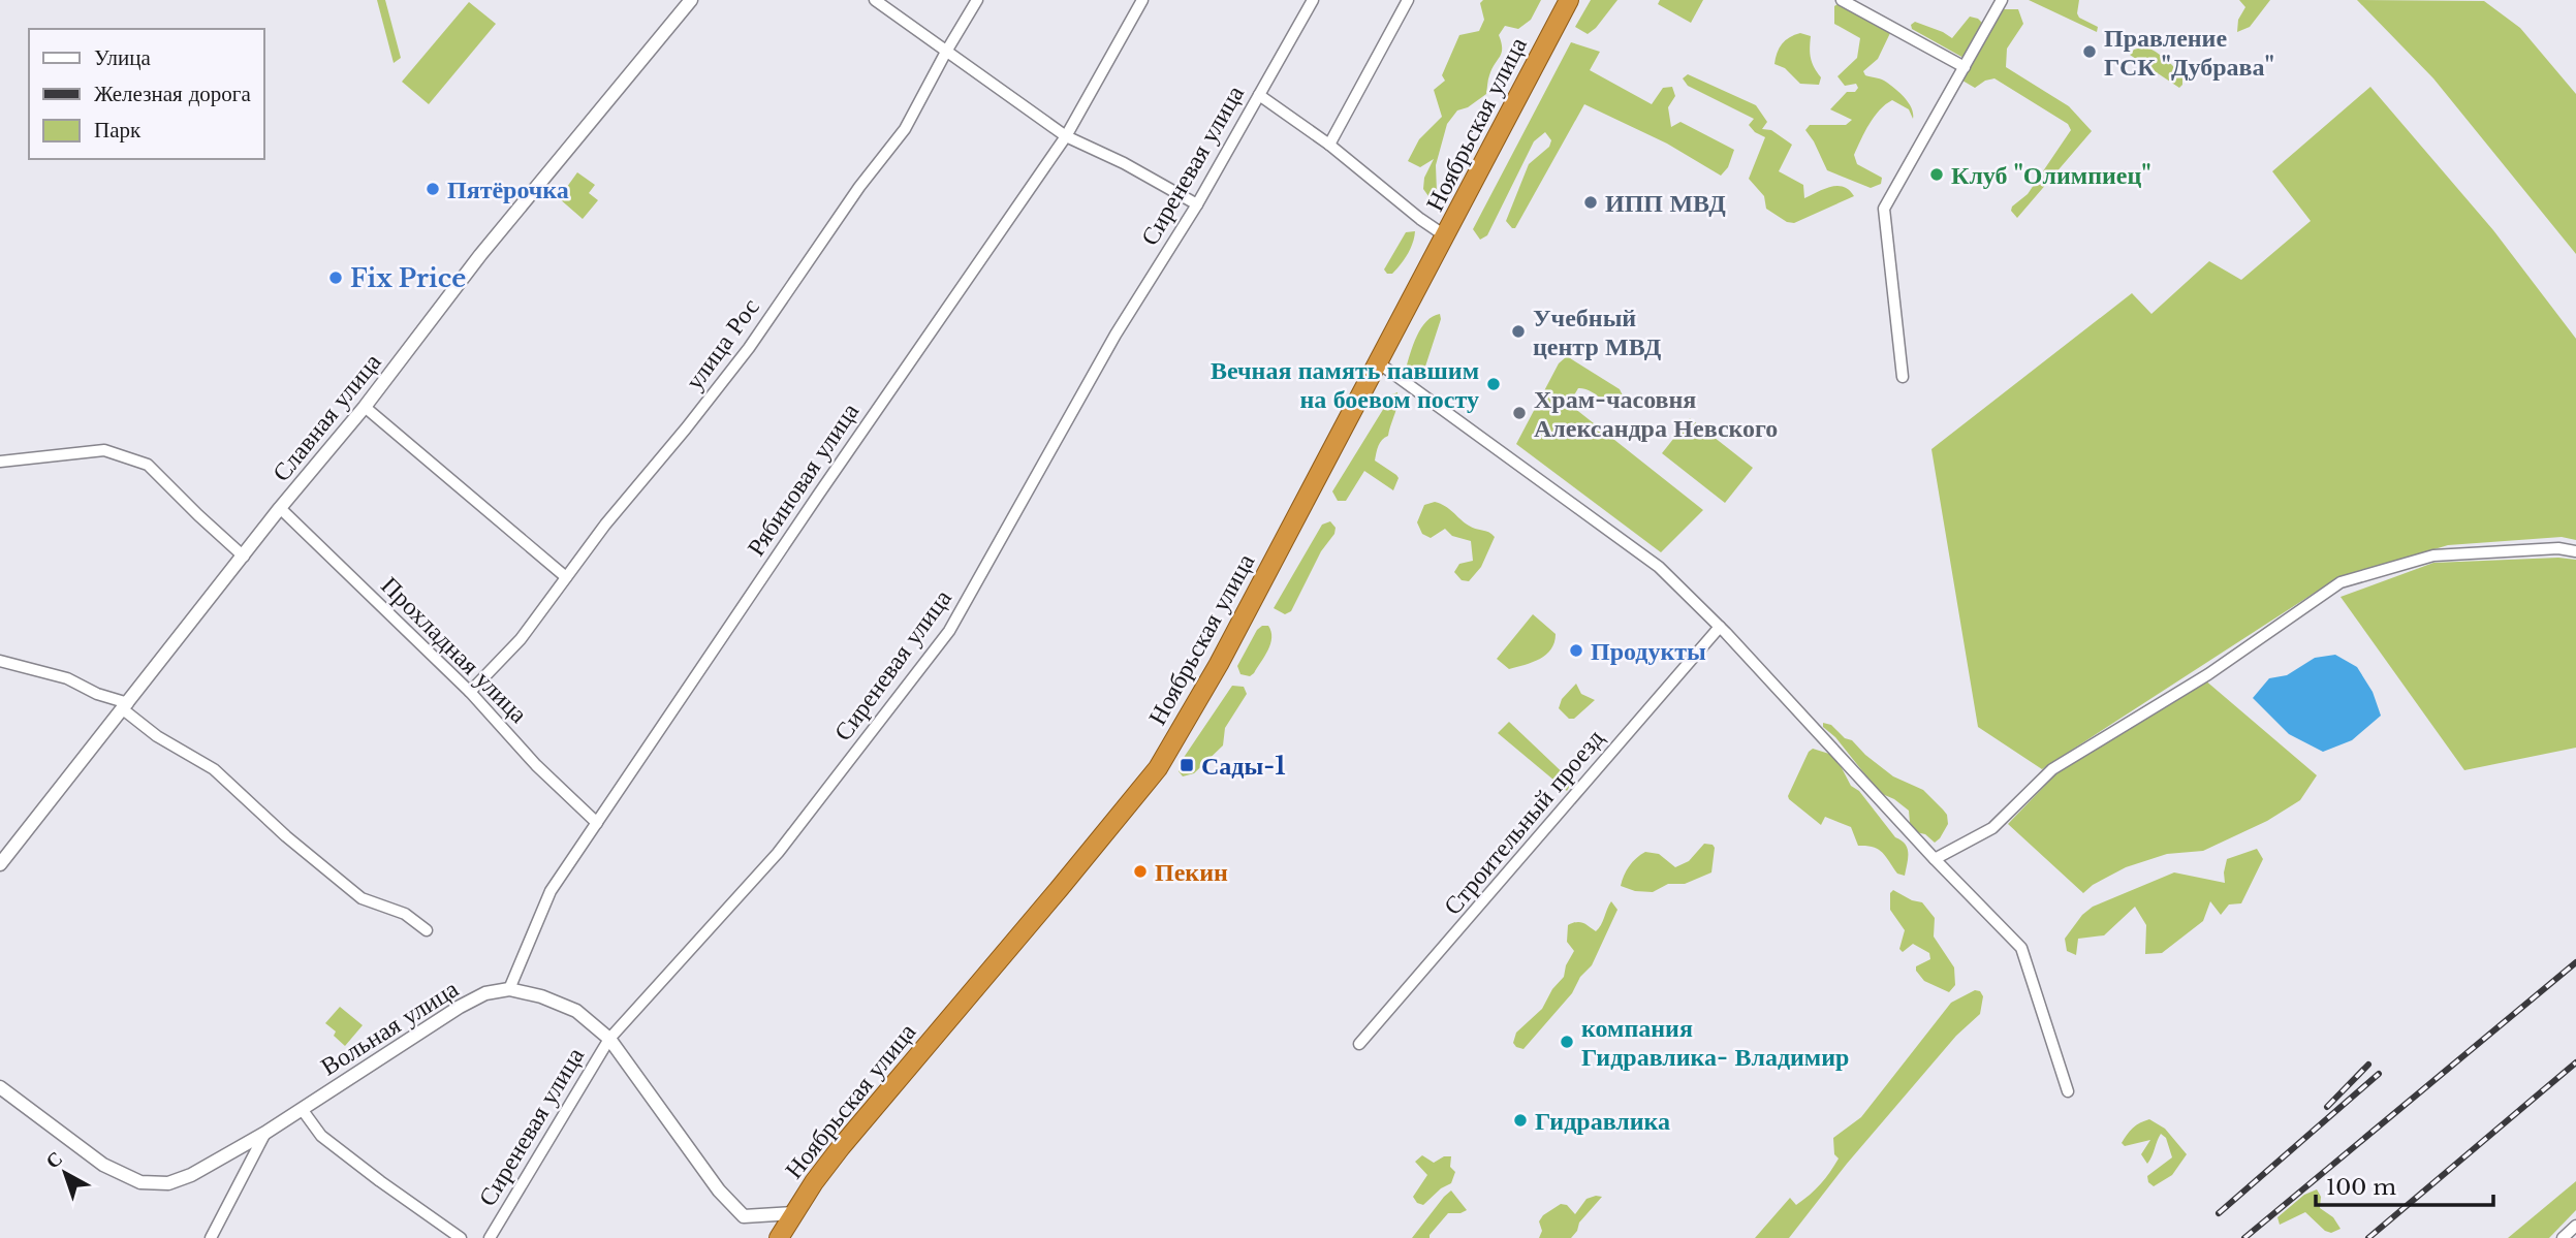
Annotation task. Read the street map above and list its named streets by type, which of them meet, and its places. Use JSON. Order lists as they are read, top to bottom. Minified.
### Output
{"streets":{"highway":["Ноябрьская улица"],"street":["Сиреневая улица","улица Рос","Славная улица","Рябиновая улица","Прохладная улица","Строительный проезд","Вольная улица"]},"crossings":[["Ноябрьская улица","Вольная улица"],["Сиреневая улица","Вольная улица"],["улица Рос","Прохладная улица"],["Славная улица","Прохладная улица"],["Рябиновая улица","Прохладная улица"],["Рябиновая улица","Вольная улица"]],"places":{"other":["Правление ГСК \"Дубрава\"","Клуб \"Олимпиец\"","Пятёрочка","ИПП МВД","Fix Price","Учебный центр МВД","Вечная память павшим на боевом посту","Храм-часовня Александра Невского","Продукты","Пекин","компания Гидравлика- Владимир","Гидравлика"],"transit":["Сады-1"]},"legend":["Улица","Железная дорога","Парк"],"scale_bar":"100 m","north":"top left"}
